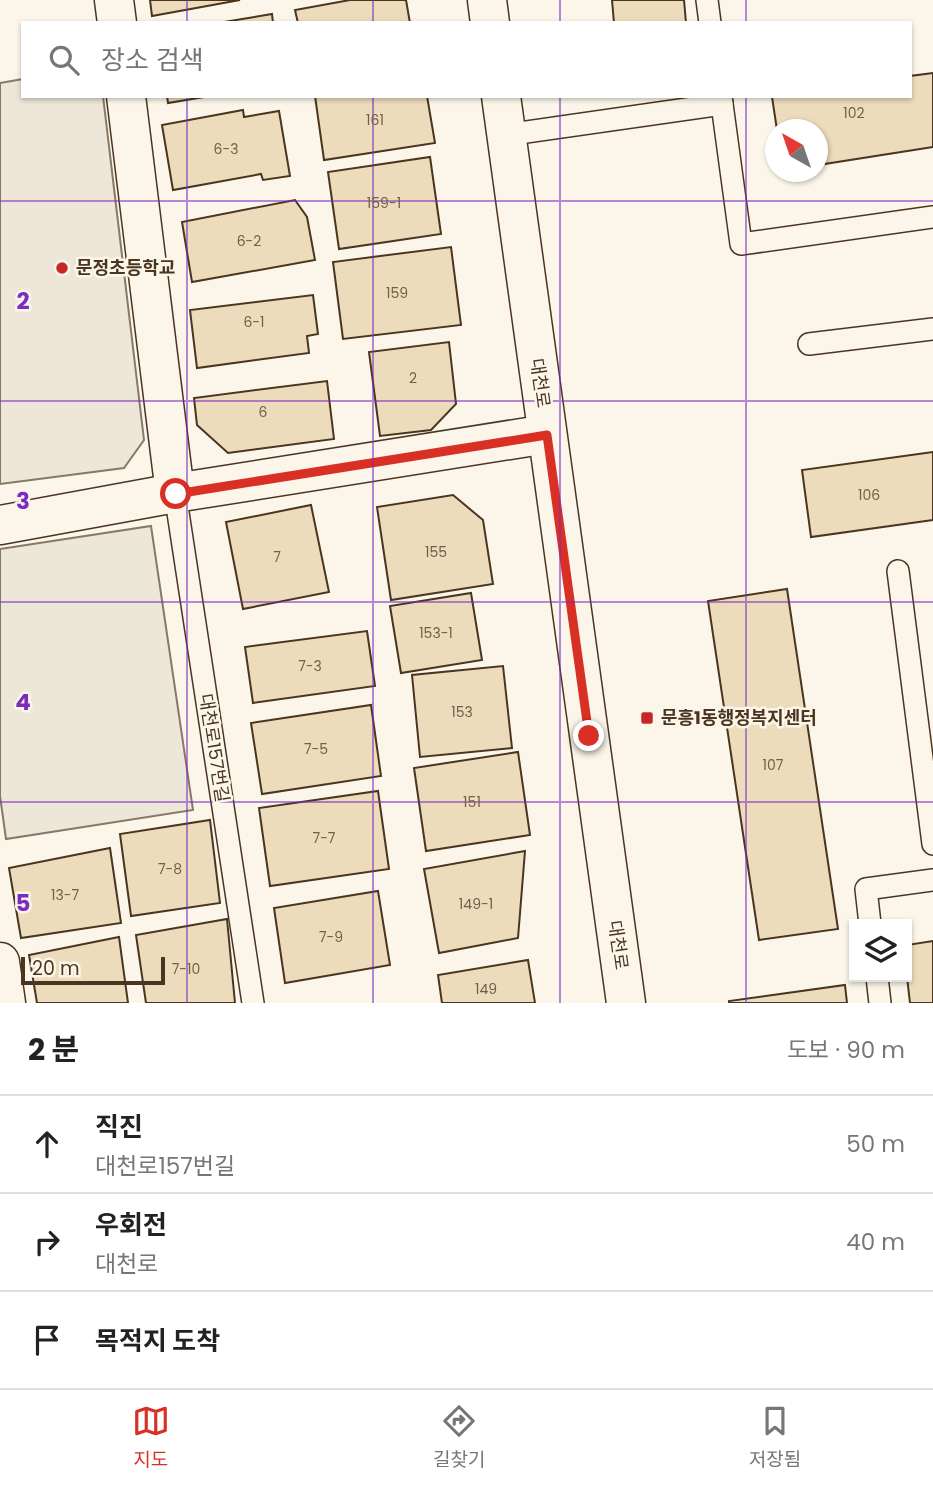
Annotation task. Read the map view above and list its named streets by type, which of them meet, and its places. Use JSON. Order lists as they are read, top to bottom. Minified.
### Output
{"streets":{"street":["대천로"],"lane":["대천로157번길"]},"places":{"other":["문정초등학교"],"transit":["문흥1동행정복지센터"]},"house_numbers":["102","161","6-3","159-1","6-2","159","6-1","2","6","106","155","7","153-1","7-3","153","7-5","107","151","7-7","7-8","13-7","149-1","7-9","7-10","149"],"scale_bar":"20 m","north":"top left","page":{"search":"장소 검색","scale":"20 m","heading":["2 분","도보 · 90 m"],"list":[["직진","대천로157번길","50 m"],["우회전","대천로","40 m"],"목적지 도착"],"nav":["지도","길찾기","저장됨"]},"grid":{"rows":["2","3","4","5"]}}
